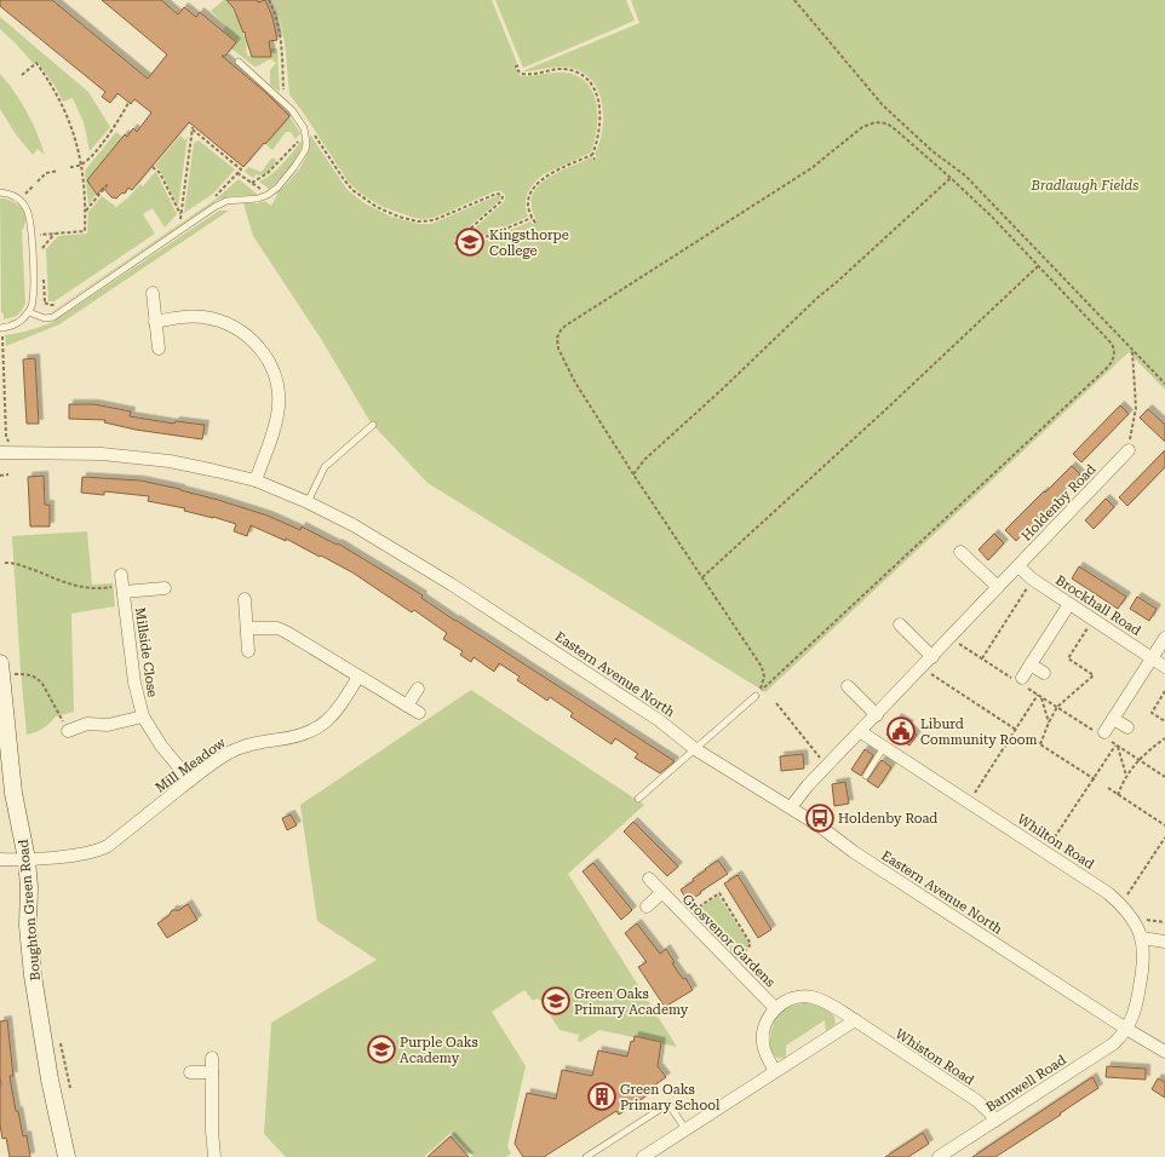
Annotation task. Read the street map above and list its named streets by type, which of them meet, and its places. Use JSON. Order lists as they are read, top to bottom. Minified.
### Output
{"streets":{"street":["Holdenby Road","Brockhall Road","Millside Close","Eastern Avenue North","Mill Meadow","Whilton Road","Boughton Green Road","Grosvenor Gardens","Whiston Road","Barnwell Road"]},"crossings":[["Holdenby Road","Brockhall Road"],["Holdenby Road","Eastern Avenue North"],["Holdenby Road","Whilton Road"],["Millside Close","Mill Meadow"],["Eastern Avenue North","Whilton Road"],["Eastern Avenue North","Barnwell Road"],["Mill Meadow","Boughton Green Road"],["Whilton Road","Barnwell Road"],["Grosvenor Gardens","Whiston Road"],["Whiston Road","Barnwell Road"]],"parks":["Bradlaugh Fields"],"places":{"school or university":["Kingsthorpe College","Green Oaks Primary Academy","Purple Oaks Academy"],"public building":["Liburd Community Room"],"bus stop":["Holdenby Road"],"building":["Green Oaks Primary School"]}}
